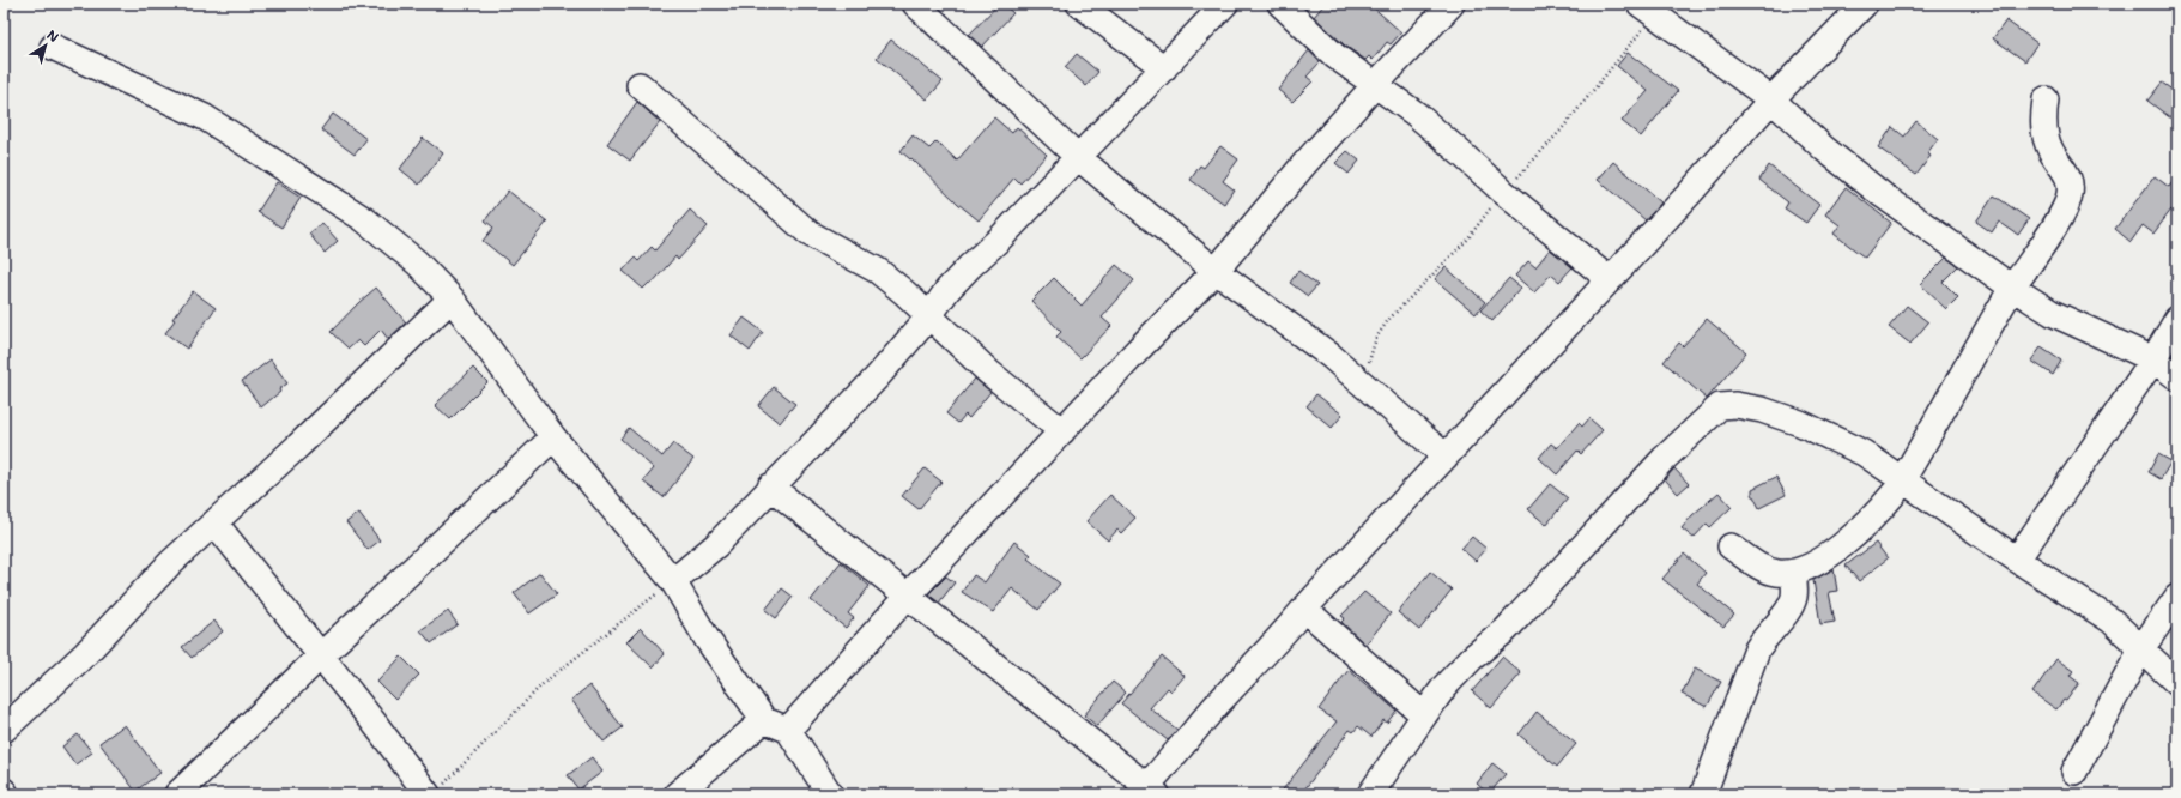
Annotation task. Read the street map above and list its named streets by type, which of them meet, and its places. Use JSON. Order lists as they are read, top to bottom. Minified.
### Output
{"north":"top right"}
